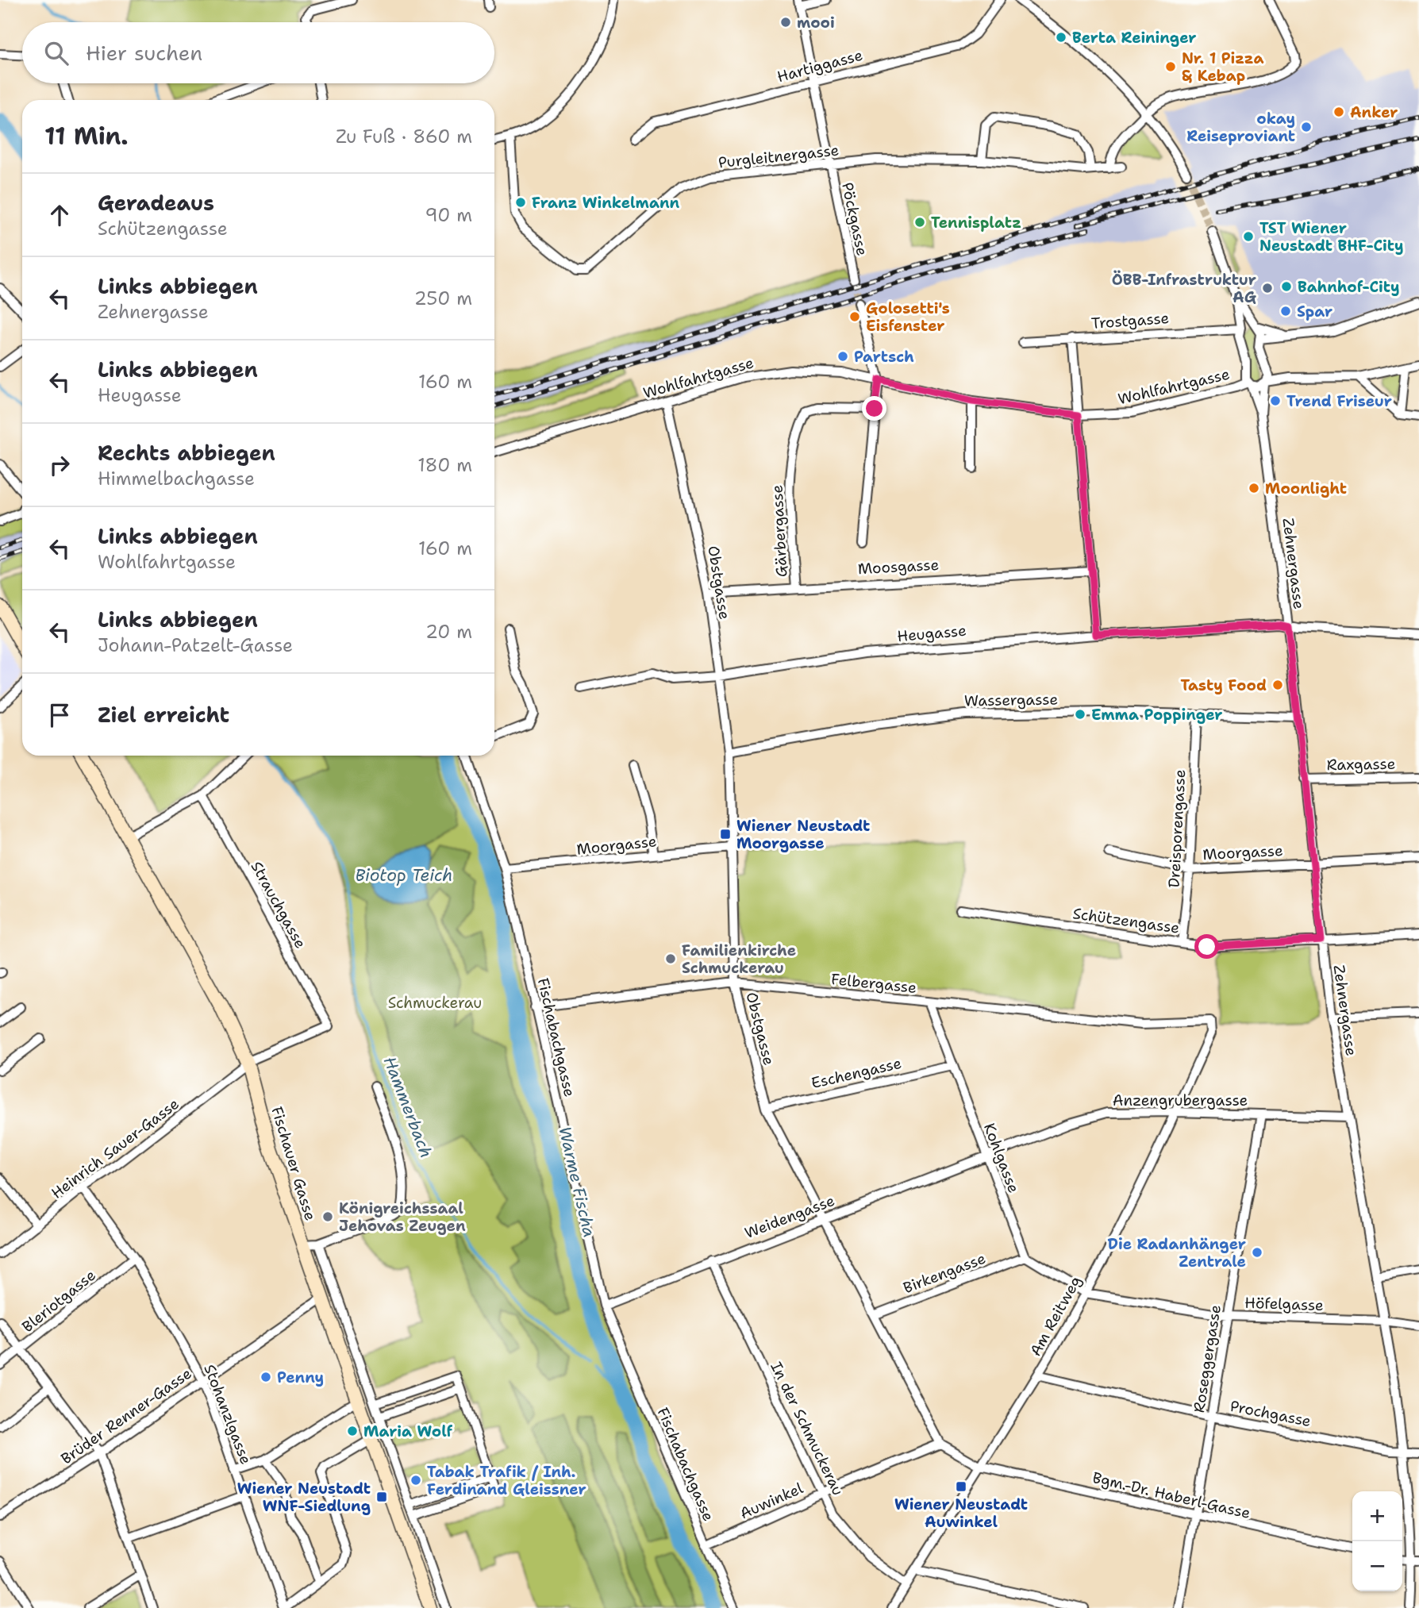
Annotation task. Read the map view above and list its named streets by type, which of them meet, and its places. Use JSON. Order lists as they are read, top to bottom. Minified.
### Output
{"streets":{"main road":["Fischauer Gasse"],"street":["Hartiggasse","Purgleitnergasse","Pöckgasse","Trostgasse","Wohlfahrtgasse","Gärbergasse","Zehnergasse","Moosgasse","Obstgasse","Heugasse","Wassergasse","Raxgasse","Dreisporengasse","Moorgasse","Strauchgasse","Schützengasse","Felbergasse","Fischabachgasse","Eschengasse","Anzengrubergasse","Heinrich Sauer-Gasse","Kohlgasse","Weidengasse","Birkengasse","Bleriotgasse","Höfelgasse","Am Reitweg","Roseggergasse","Prochgasse","Stohanzlgasse","Brüder Renner-Gasse","In der Schmuckerau","Bgm.-Dr. Haberl-Gasse","Auwinkel"]},"crossings":[["Hartiggasse","Pöckgasse"],["Purgleitnergasse","Pöckgasse"],["Trostgasse","Zehnergasse"],["Wohlfahrtgasse","Zehnergasse"],["Wohlfahrtgasse","Obstgasse"],["Gärbergasse","Moosgasse"],["Zehnergasse","Heugasse"],["Zehnergasse","Wassergasse"],["Zehnergasse","Raxgasse"],["Zehnergasse","Moorgasse"],["Zehnergasse","Schützengasse"],["Zehnergasse","Anzengrubergasse"],["Zehnergasse","Höfelgasse"],["Zehnergasse","Prochgasse"],["Moosgasse","Obstgasse"],["Obstgasse","Heugasse"],["Obstgasse","Wassergasse"],["Obstgasse","Moorgasse"],["Obstgasse","Felbergasse"],["Obstgasse","Eschengasse"],["Obstgasse","Weidengasse"],["Obstgasse","Birkengasse"],["Obstgasse","Auwinkel"],["Wassergasse","Dreisporengasse"],["Dreisporengasse","Moorgasse"],["Dreisporengasse","Schützengasse"],["Moorgasse","Fischabachgasse"],["Strauchgasse","Heinrich Sauer-Gasse"],["Felbergasse","Fischabachgasse"],["Felbergasse","Kohlgasse"],["Felbergasse","Am Reitweg"],["Fischabachgasse","Weidengasse"],["Fischabachgasse","Auwinkel"],["Eschengasse","Kohlgasse"],["Anzengrubergasse","Kohlgasse"],["Anzengrubergasse","Weidengasse"],["Anzengrubergasse","Am Reitweg"],["Anzengrubergasse","Roseggergasse"],["Heinrich Sauer-Gasse","Fischauer Gasse"],["Heinrich Sauer-Gasse","Stohanzlgasse"],["Kohlgasse","Weidengasse"],["Kohlgasse","Birkengasse"],["Fischauer Gasse","Brüder Renner-Gasse"],["Weidengasse","In der Schmuckerau"],["Bleriotgasse","Stohanzlgasse"],["Höfelgasse","Am Reitweg"],["Höfelgasse","Roseggergasse"],["Am Reitweg","Prochgasse"],["Am Reitweg","In der Schmuckerau"],["Am Reitweg","Bgm.-Dr. Haberl-Gasse"],["Roseggergasse","Prochgasse"],["Roseggergasse","Bgm.-Dr. Haberl-Gasse"],["Stohanzlgasse","Brüder Renner-Gasse"],["In der Schmuckerau","Auwinkel"]],"water":["Biotop Teich","Hammerbach","Warme Fischa"],"parks":["Schmuckerau"],"places":{"other":["mooi","Berta Reininger","Nr. 1 Pizza & Kebap","Anker","okay Reiseproviant","Franz Winkelmann","Tennisplatz","TST Wiener Neustadt BHF-City","Bahnhof-City","ÖBB-Infrastruktur AG","Spar","Golosetti's Eisfenster","Partsch","Trend Friseur","Moonlight","Tasty Food","Emma Poppinger","Familienkirche Schmuckerau","Königreichssaal Jehovas Zeugen","Die Radanhänger Zentrale","Penny","Maria Wolf","Tabak Trafik / Inh. Ferdinand Gleissner"],"transit":["Wiener Neustadt Moorgasse","Wiener Neustadt Auwinkel","Wiener Neustadt WNF-Siedlung"]},"page":{"search":"Hier suchen","heading":["11 Min.","Zu Fuß · 860 m"],"list":[["Geradeaus","Schützengasse","90 m"],["Links abbiegen","Zehnergasse","250 m"],["Links abbiegen","Heugasse","160 m"],["Rechts abbiegen","Himmelbachgasse","180 m"],["Links abbiegen","Wohlfahrtgasse","160 m"],["Links abbiegen","Johann-Patzelt-Gasse","20 m"],"Ziel erreicht"],"map_buttons":["+","−"]}}
